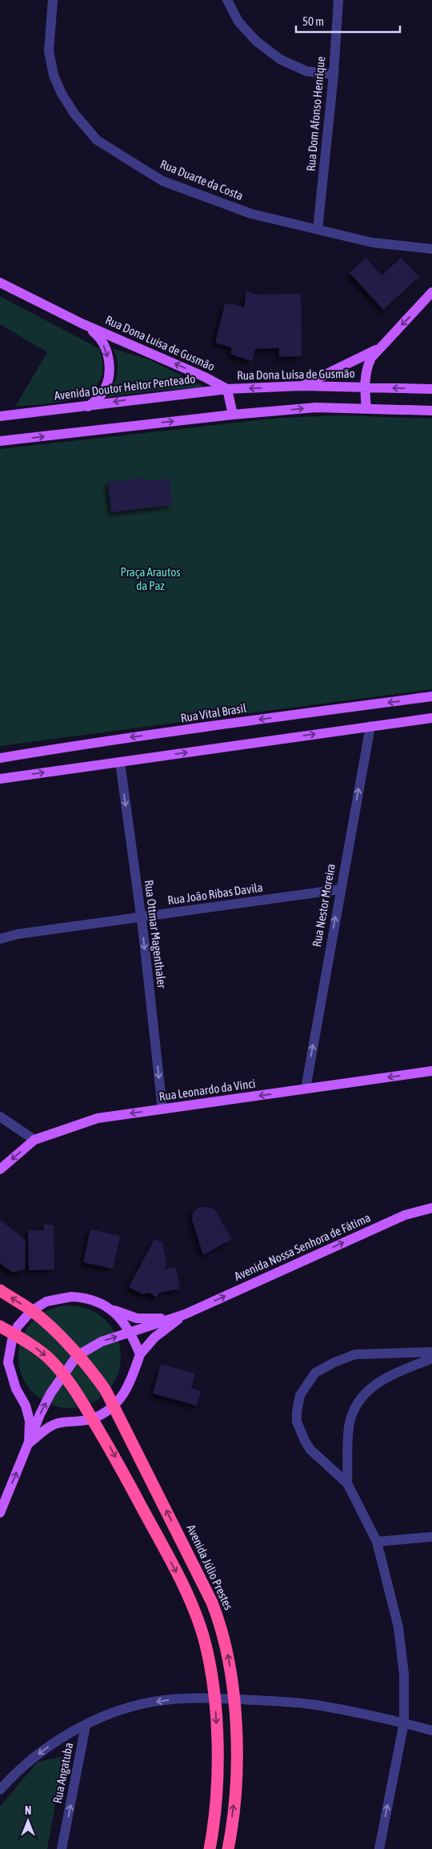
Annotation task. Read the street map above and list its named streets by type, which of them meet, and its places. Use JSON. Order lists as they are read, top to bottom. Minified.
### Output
{"streets":{"highway":["Avenida Júlio Prestes"],"main road":["Rua Dona Luisa de Gusmão","Rua Dona Luísa de Gusmão","Avenida Doutor Heitor Penteado","Rua Vital Brasil","Rua Leonardo da Vinci","Avenida Nossa Senhora de Fátima"],"street":["Rua Dom Afonso Henrique","Rua Duarte da Costa","Rua João Ribas Davila","Rua Nestor Moreira","Rua Ottmar Magenthaler","Rua Angatuba"]},"crossings":[["Rua Dom Afonso Henrique","Rua Duarte da Costa"],["Rua Dona Luisa de Gusmão","Rua Dona Luísa de Gusmão"],["Rua Dona Luisa de Gusmão","Avenida Doutor Heitor Penteado"],["Rua Dona Luísa de Gusmão","Avenida Doutor Heitor Penteado"],["Rua João Ribas Davila","Rua Nestor Moreira"],["Rua João Ribas Davila","Rua Ottmar Magenthaler"],["Rua Nestor Moreira","Rua Leonardo da Vinci"],["Rua Ottmar Magenthaler","Rua Leonardo da Vinci"],["Avenida Nossa Senhora de Fátima","Avenida Júlio Prestes"]],"one_way":["Rua Dona Luisa de Gusmão","Rua Nestor Moreira","Rua Ottmar Magenthaler","Rua Leonardo da Vinci","Avenida Nossa Senhora de Fátima","Rua Angatuba"],"parks":["Praça Arautos da Paz"],"scale_bar":"50 m","north":"top"}
